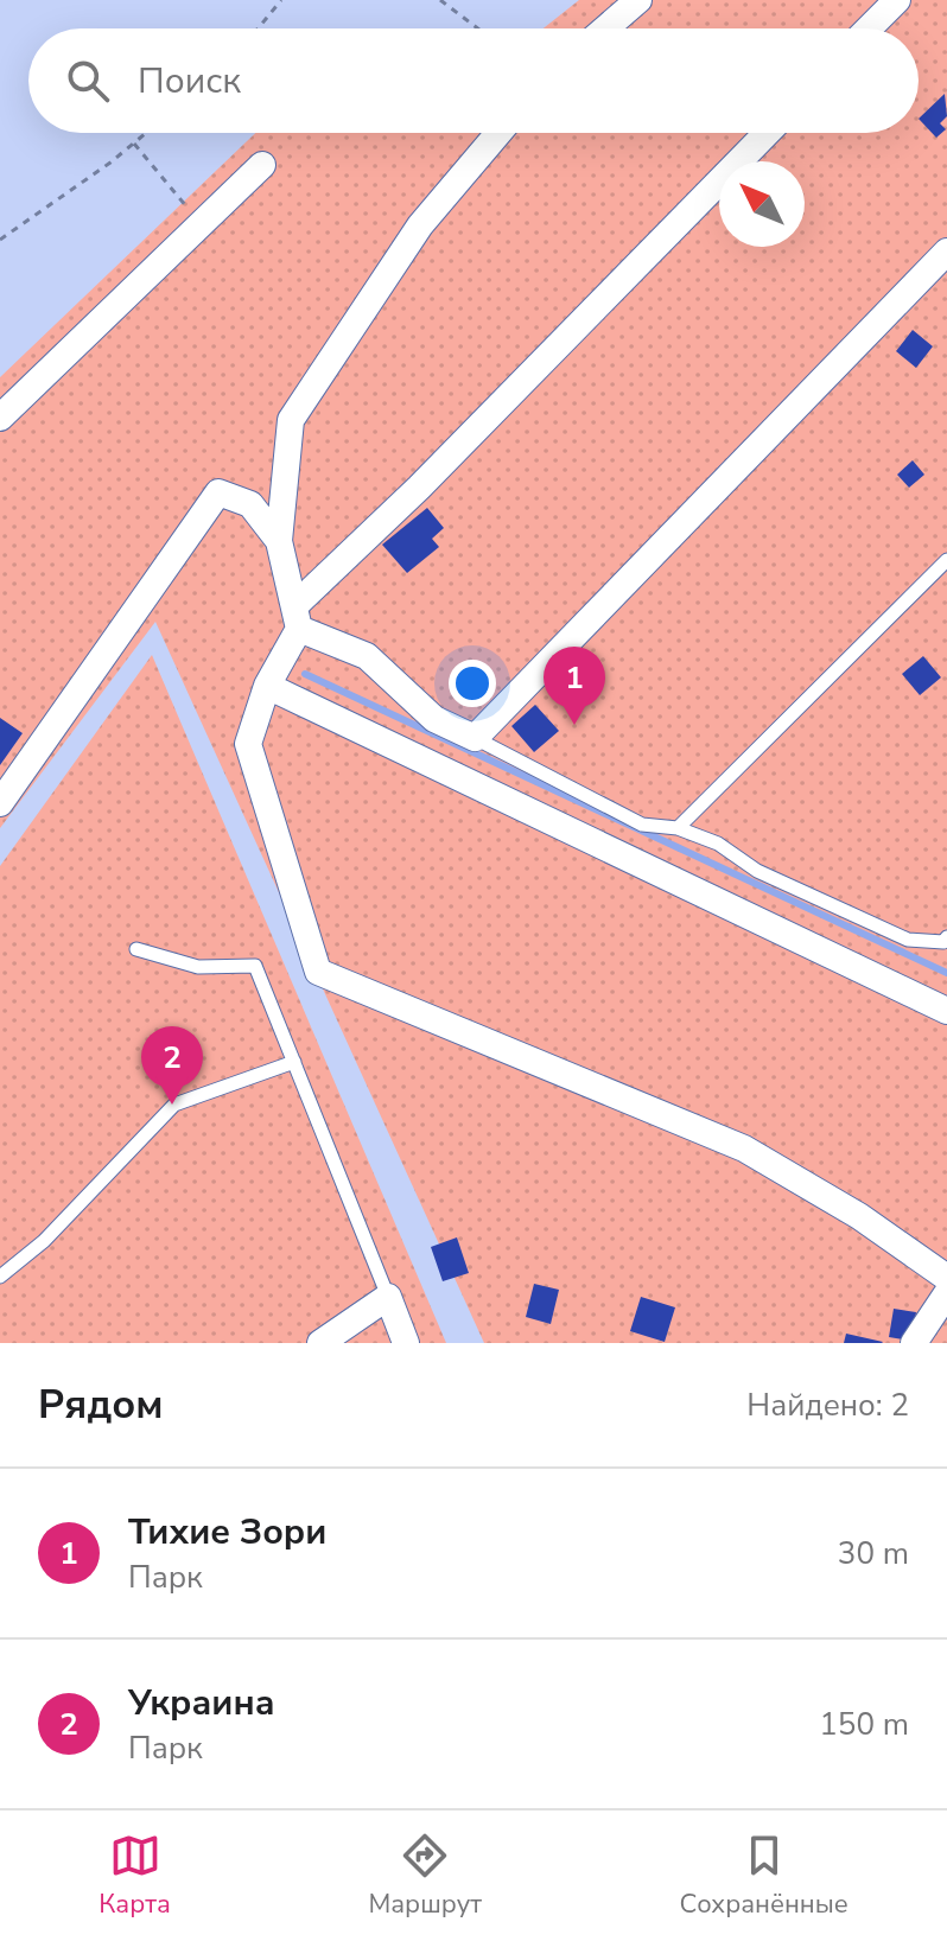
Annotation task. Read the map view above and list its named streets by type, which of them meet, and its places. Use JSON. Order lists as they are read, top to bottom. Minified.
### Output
{"north":"top left","page":{"search":"Поиск","pins":["1","2"],"heading":["Рядом","Найдено: 2"],"list":[{"mark":"1","name":"Тихие Зори","note":"Парк","value":"30 m"},{"mark":"2","name":"Украина","note":"Парк","value":"150 m"}],"nav":["Карта","Маршрут","Сохранённые"]}}
